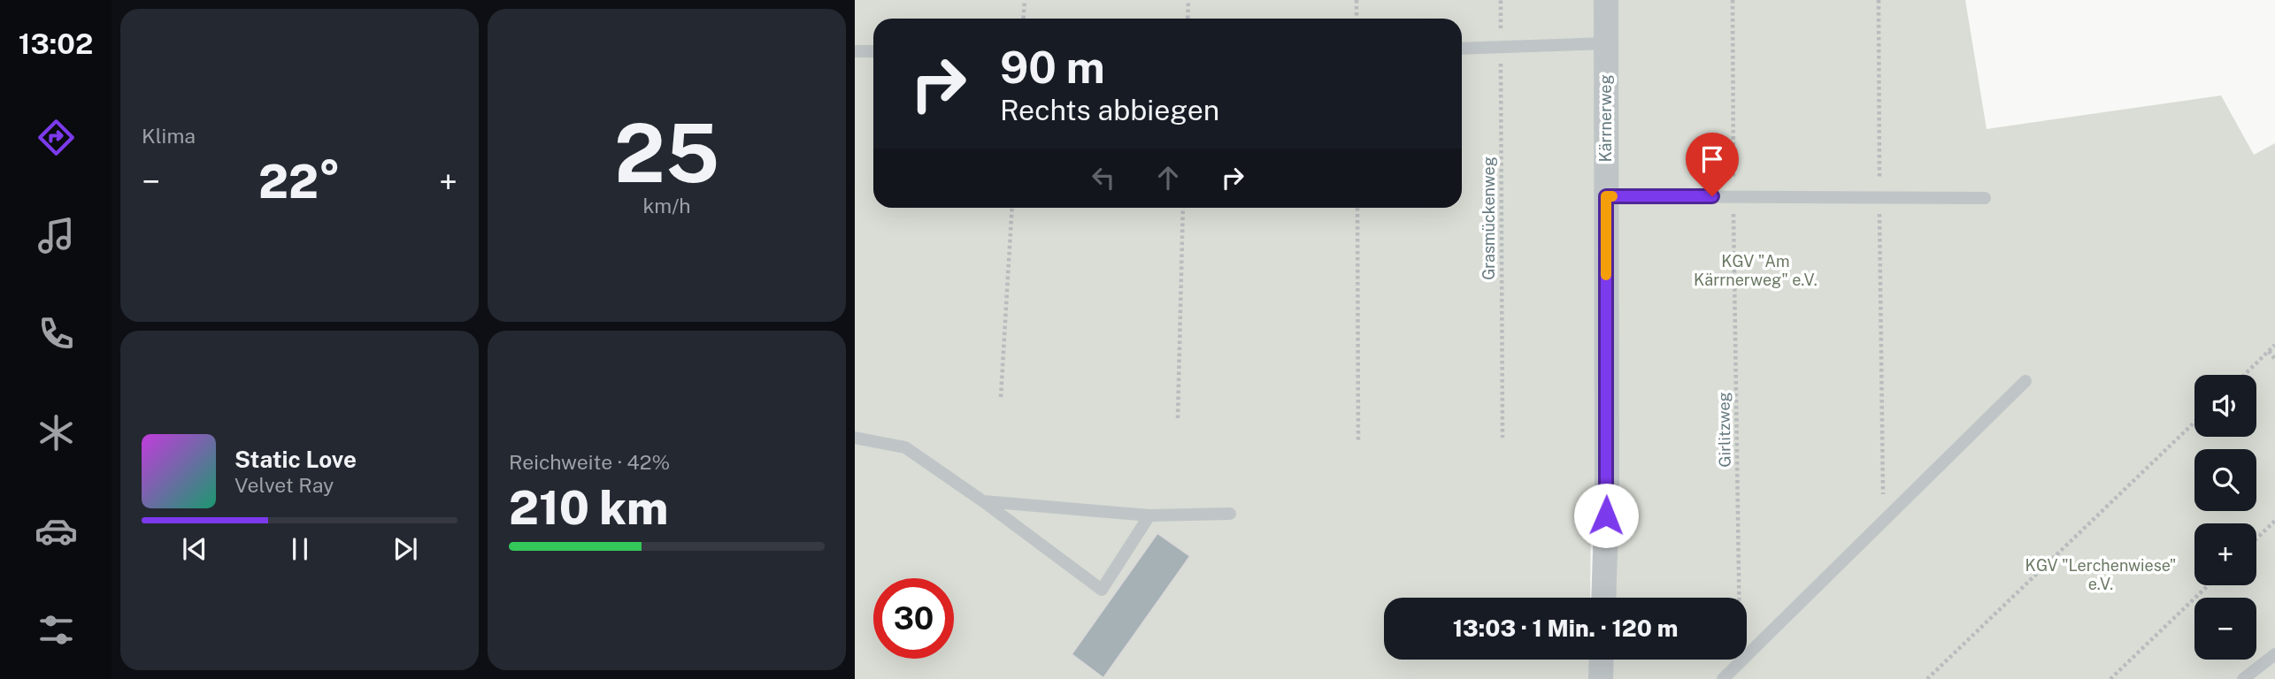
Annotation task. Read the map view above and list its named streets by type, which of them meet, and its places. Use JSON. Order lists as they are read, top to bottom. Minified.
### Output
{"streets":{"street":["Kärrnerweg"],"path":["Grasmückenweg","Girlitzweg"]},"parks":["KGV \"Am Kärrnerweg\" e.V.","KGV \"Lerchenwiese\" e.V."],"page":{"tabs":"13:02","tile":["Klima",["25","km/h"],["Reichweite · 42%","210 km"]],"turn":["90 m","Rechts abbiegen"],"heat":["−","22°","+"],"map_buttons":["+","−"],"song":["Static Love","Velvet Ray"],"limit":"30","trip":"13:03 · 1 Min. · 120 m"}}
